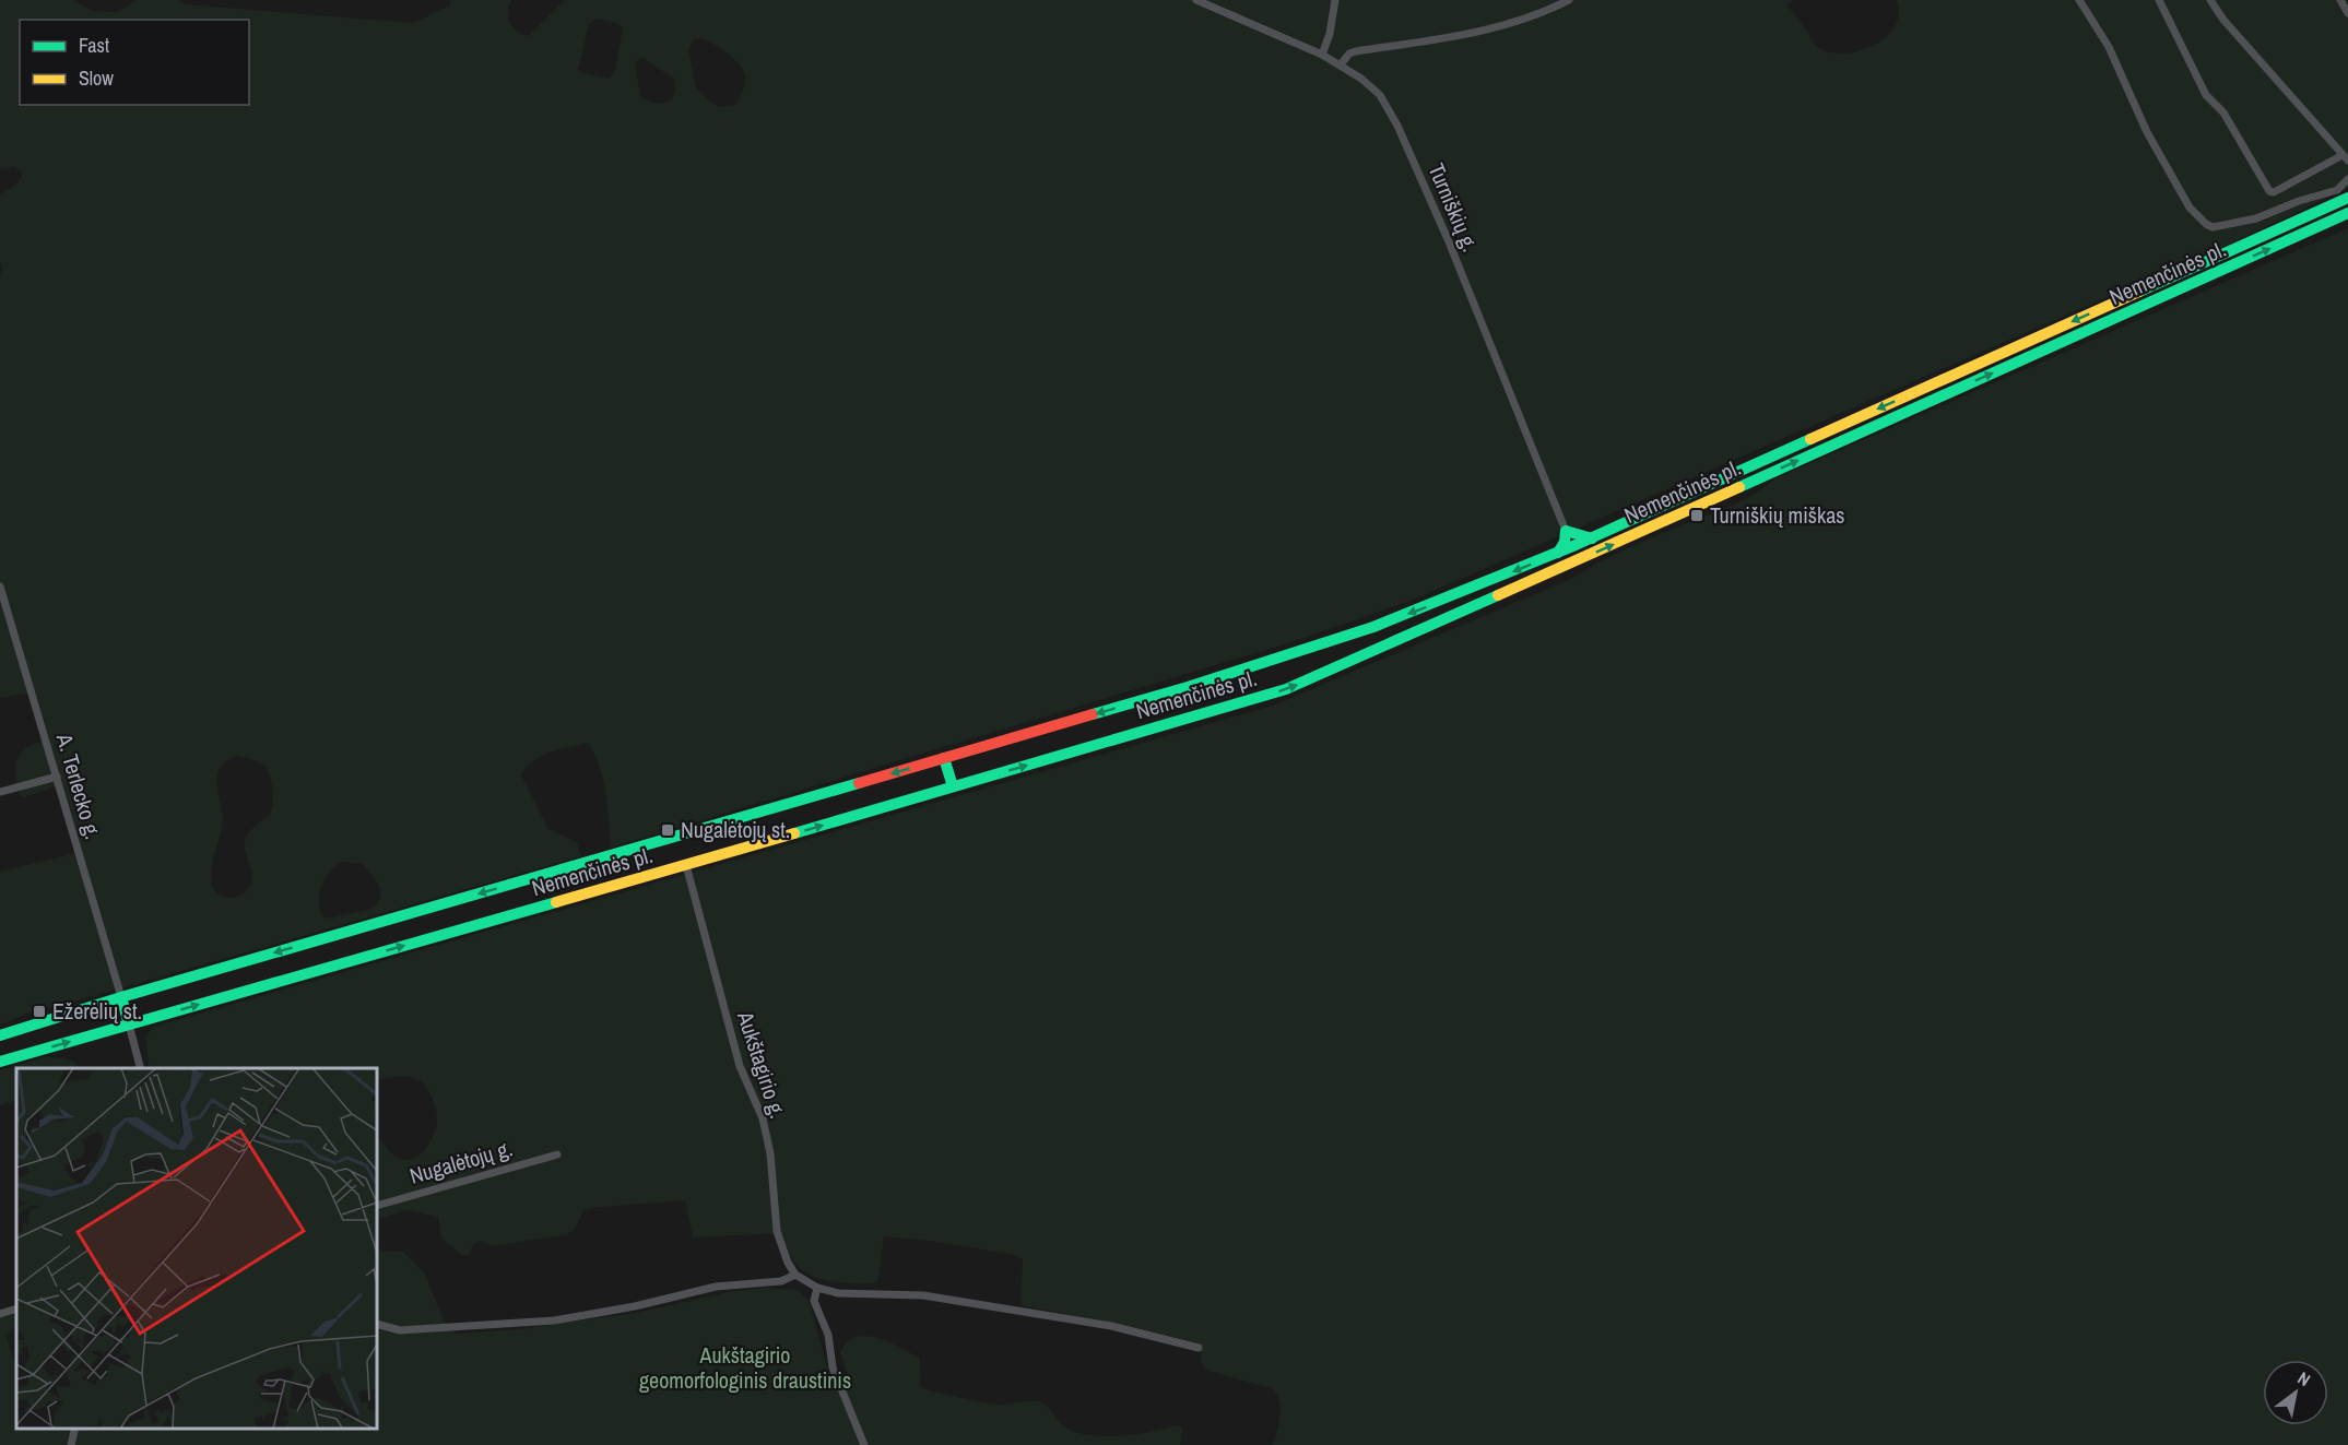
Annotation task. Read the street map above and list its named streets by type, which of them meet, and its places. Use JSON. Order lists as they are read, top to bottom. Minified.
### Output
{"streets":{"main road":["Nemenčinės pl."],"street":["Turniškių g.","A. Terlecko g.","Aukštagirio g.","Nugalėtojų g."]},"crossings":[["Nemenčinės pl.","A. Terlecko g."],["Nemenčinės pl.","Aukštagirio g."]],"parks":["Aukštagirio geomorfologinis draustinis"],"places":{"transit":["Turniškių miškas","Nugalėtojų st.","Ežerėlių st."]},"legend":["Fast","Slow"],"north":"top right"}
